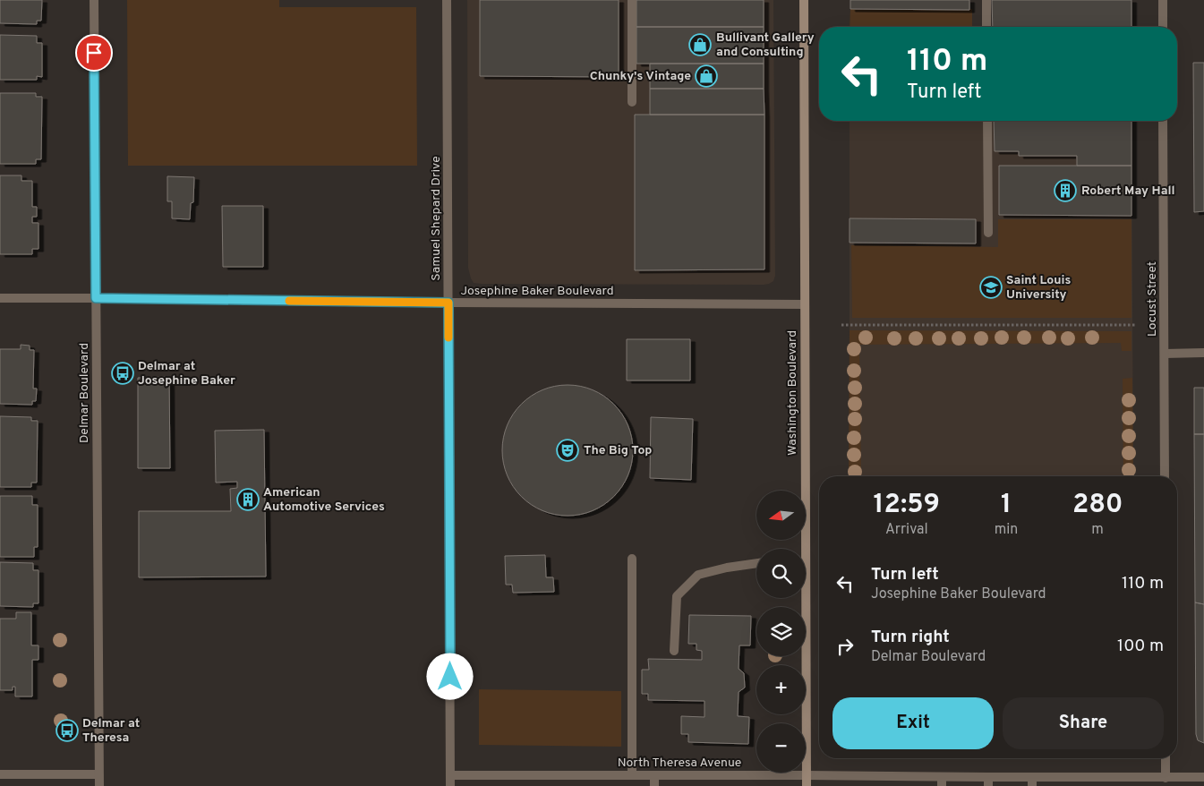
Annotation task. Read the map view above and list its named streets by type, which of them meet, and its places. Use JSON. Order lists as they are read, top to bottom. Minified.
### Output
{"streets":{"main road":["Washington Boulevard"],"street":["Samuel Shepard Drive","Josephine Baker Boulevard","Locust Street","Delmar Boulevard","North Theresa Avenue"]},"crossings":[["Samuel Shepard Drive","Josephine Baker Boulevard"],["Samuel Shepard Drive","North Theresa Avenue"],["Josephine Baker Boulevard","Delmar Boulevard"],["Josephine Baker Boulevard","Washington Boulevard"],["Washington Boulevard","North Theresa Avenue"]],"places":{"shop":["Bullivant Gallery and Consulting","Chunky's Vintage"],"building":["Robert May Hall","American Automotive Services"],"school or university":["Saint Louis University"],"bus stop":["Delmar at Josephine Baker","Delmar at Theresa"],"theatre":["The Big Top"]},"north":"left","page":{"turn":["110 m","Turn left"],"eta":["12:59","Arrival","1","min","280","m"],"map_buttons":["+","−"],"list":[{"name":"Turn left","note":"Josephine Baker Boulevard","value":"110 m"},{"name":"Turn right","note":"Delmar Boulevard","value":"100 m"}],"buttons":["Exit","Share"]}}
